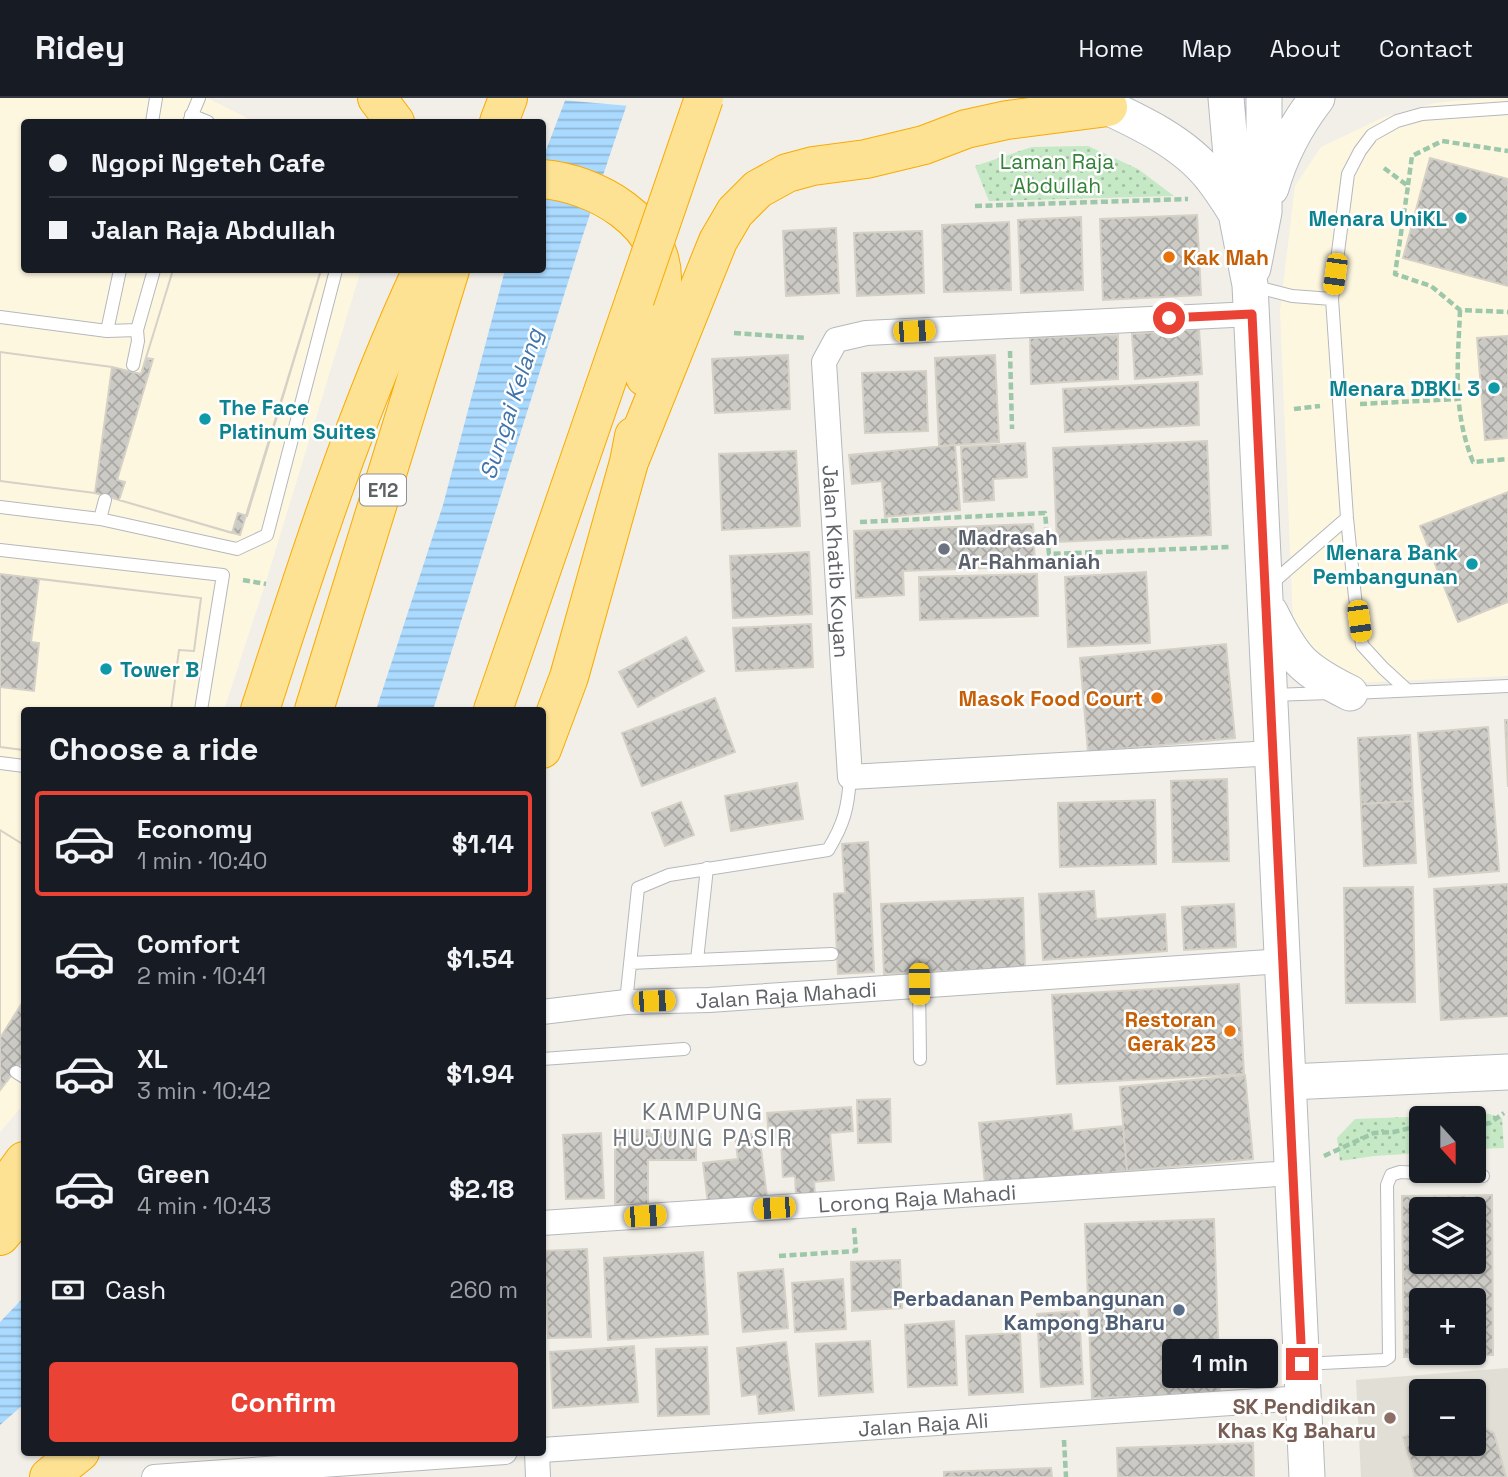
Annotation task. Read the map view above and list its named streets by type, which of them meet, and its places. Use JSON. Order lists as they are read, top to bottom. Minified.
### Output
{"streets":{"highway":["E12"],"street":["Jalan Khatib Koyan","Jalan Raja Mahadi","Lorong Raja Mahadi","Jalan Raja Ali"]},"districts":["KAMPUNG HUJUNG PASIR"],"water":["Sungai Kelang"],"parks":["Laman Raja Abdullah"],"places":["Menara UniKL","Kak Mah","Menara DBKL 3","The Face Platinum Suites","Madrasah Ar-Rahmaniah","Menara Bank Pembangunan","Tower B","Masok Food Court","Restoran Gerak 23","Perbadanan Pembangunan Kampong Bharu","SK Pendidikan Khas Kg Baharu"],"north":"bottom","page":{"header":"Ridey","nav":["Home","Map","About","Contact"],"banner":["Ngopi Ngeteh Cafe","Jalan Raja Abdullah"],"heading":"Choose a ride","list":[{"name":"Economy","note":"1 min · 10:40","value":"$1.14"},{"name":"Comfort","note":"2 min · 10:41","value":"$1.54"},{"name":"XL","note":"3 min · 10:42","value":"$1.94"},{"name":"Green","note":"4 min · 10:43","value":"$2.18"}],"map_buttons":["+","−"],"pay":["Cash","260 m"],"bubble":"1 min","buttons":"Confirm"}}
